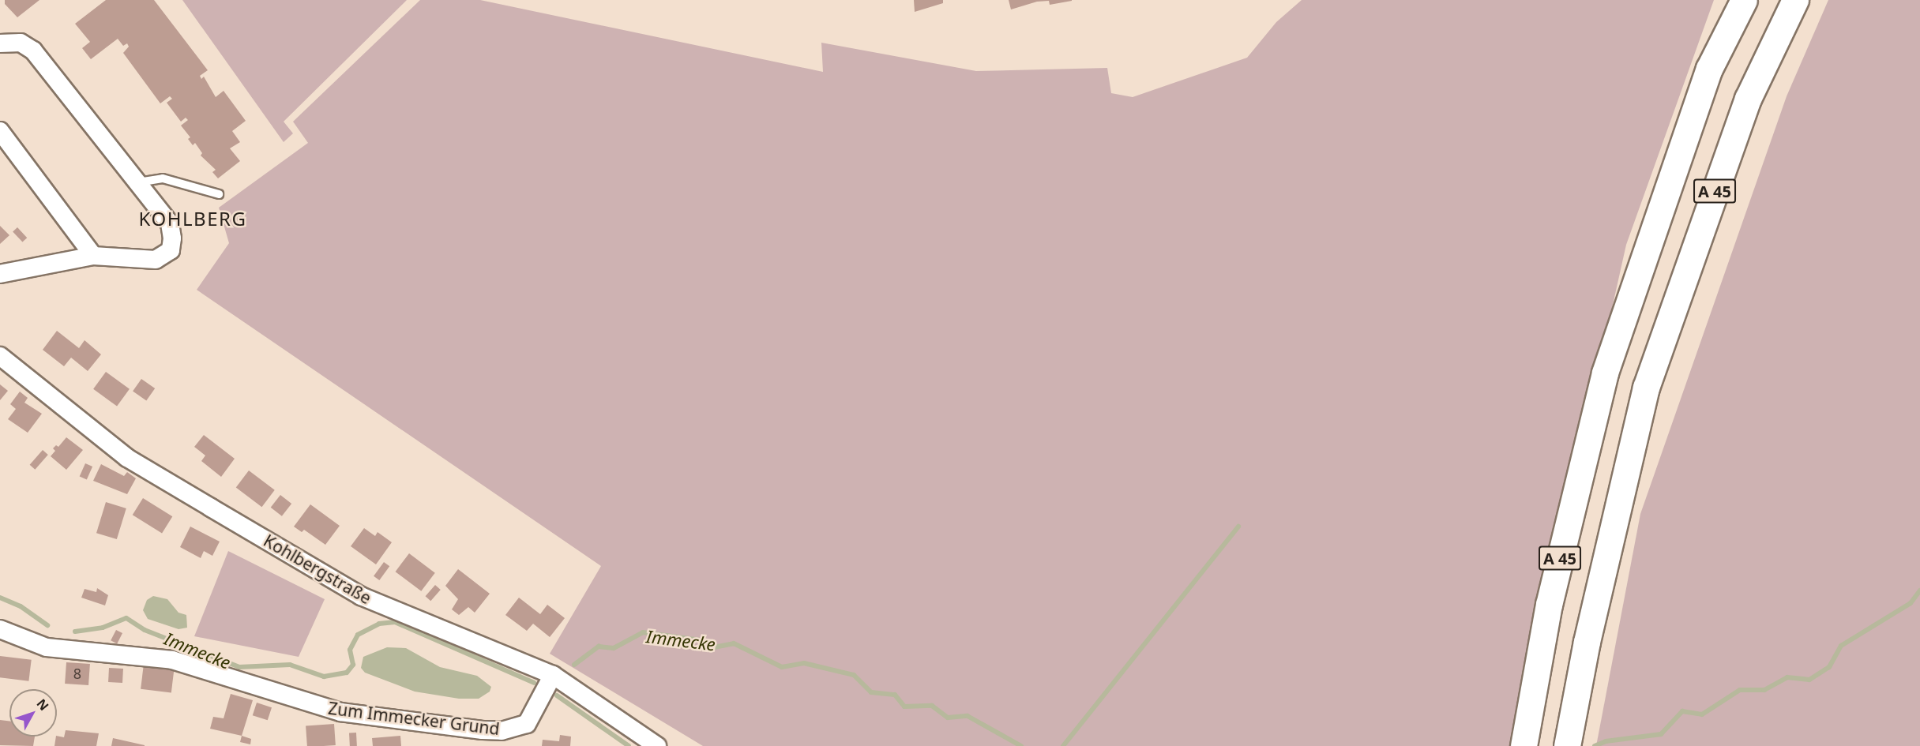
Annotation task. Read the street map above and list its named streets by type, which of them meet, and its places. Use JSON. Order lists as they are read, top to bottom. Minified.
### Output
{"streets":{"highway":["A 45"],"street":["Kohlbergstraße","Zum Immecker Grund"]},"crossings":[["Kohlbergstraße","Zum Immecker Grund"]],"districts":["KOHLBERG"],"water":["Immecke"],"house_numbers":["8"],"north":"top right"}
